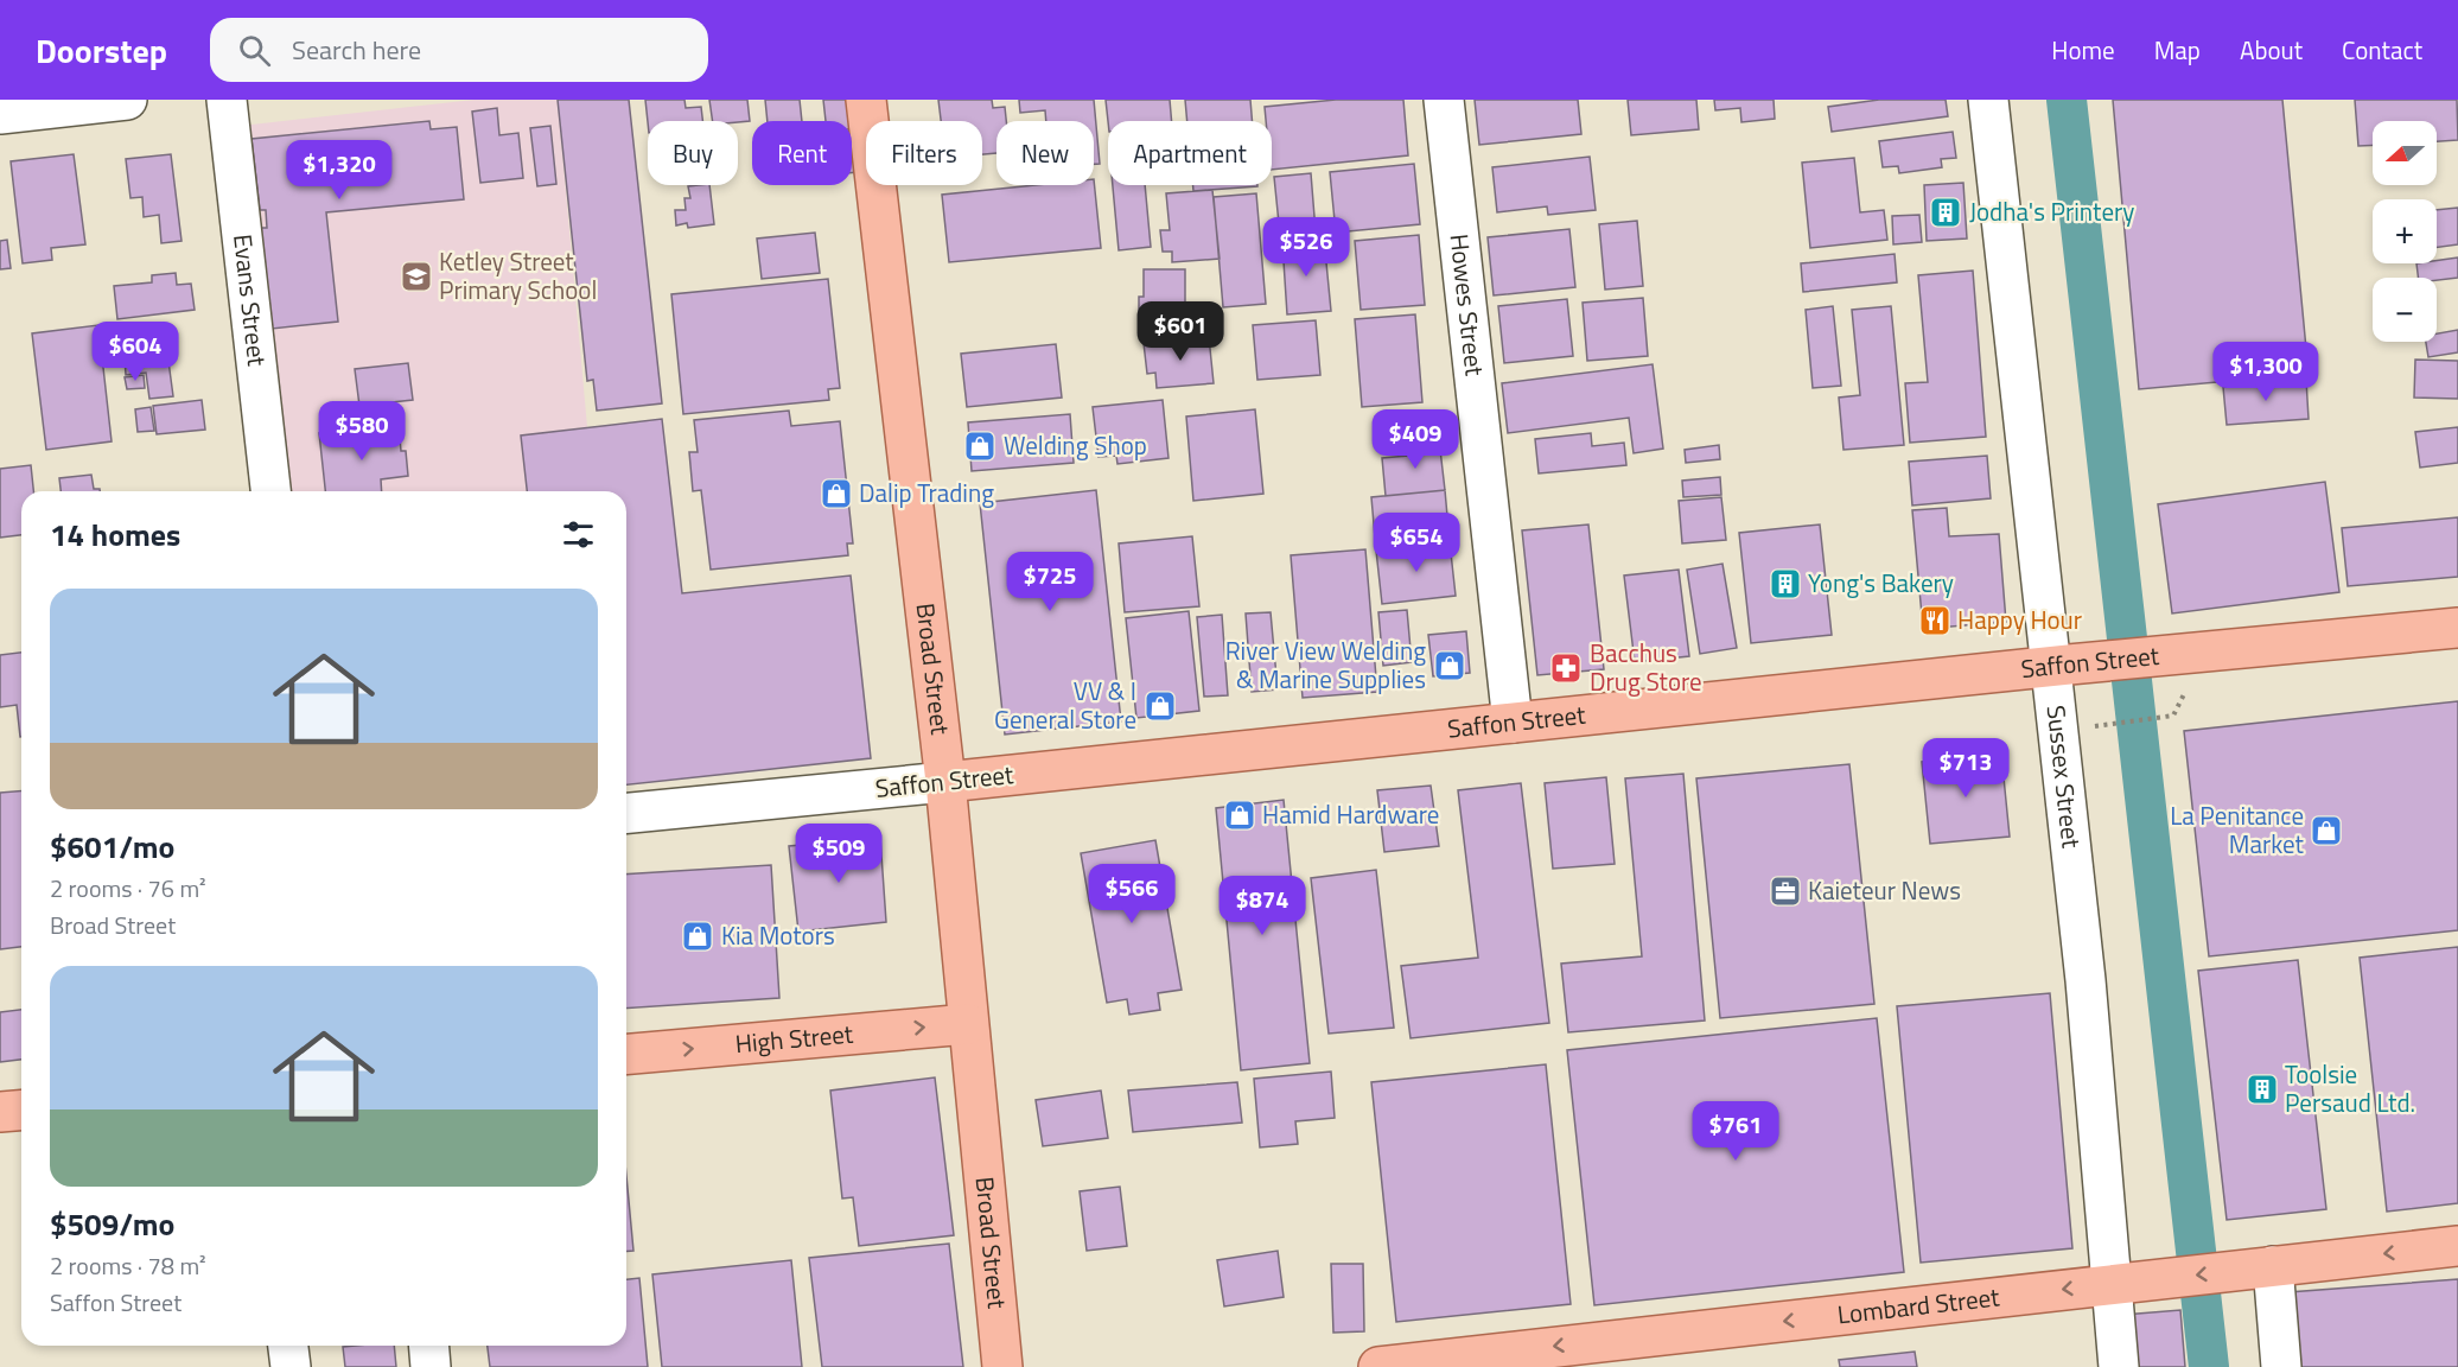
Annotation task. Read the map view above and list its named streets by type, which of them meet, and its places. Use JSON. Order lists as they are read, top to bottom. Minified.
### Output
{"streets":{"main road":["Saffon Street","Broad Street","High Street","Lombard Street"],"street":["Evans Street","Howes Street","Sussex Street"]},"crossings":[["Howes Street","Saffon Street"],["Saffon Street","Broad Street"],["Saffon Street","Sussex Street"],["Broad Street","High Street"],["Sussex Street","Lombard Street"]],"one_way":["High Street","Lombard Street"],"places":{"building":["Jodha's Printery","Yong's Bakery","Toolsie Persaud Ltd."],"school or university":["Ketley Street Primary School"],"shop":["Welding Shop","Dalip Trading","River View Welding & Marine Supplies","VV & I General Store","Hamid Hardware","La Penitance Market","Kia Motors"],"restaurant":["Happy Hour"],"pharmacy":["Bacchus Drug Store"],"office":["Kaieteur News"]},"north":"left","page":{"header":"Doorstep","search":"Search here","nav":["Home","Map","About","Contact"],"map_buttons":["+","−"],"chip":["Buy","Rent","Filters","New","Apartment"],"price":["$1,320","$526","$601","$604","$1,300","$580","$409","$654","$725","$713","$509","$566","$874","$761"],"heading":"14 homes","list":[{"name":"$601/mo","note":"2 rooms · 76 m² · Broad Street"},{"name":"$509/mo","note":"2 rooms · 78 m² · Saffon Street"}]}}
